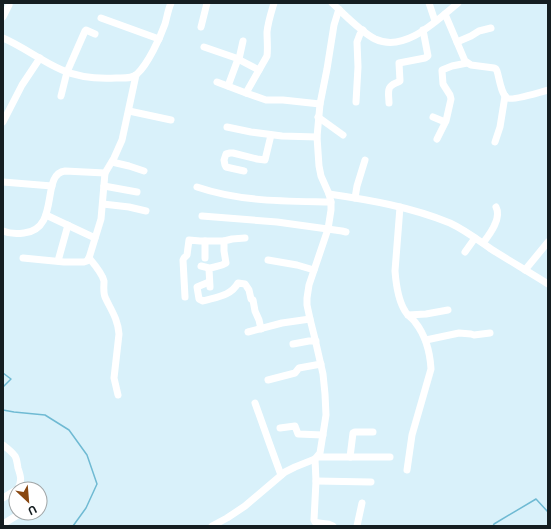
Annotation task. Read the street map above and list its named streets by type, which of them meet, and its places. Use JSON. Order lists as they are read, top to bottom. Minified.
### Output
{"north":"bottom right"}
